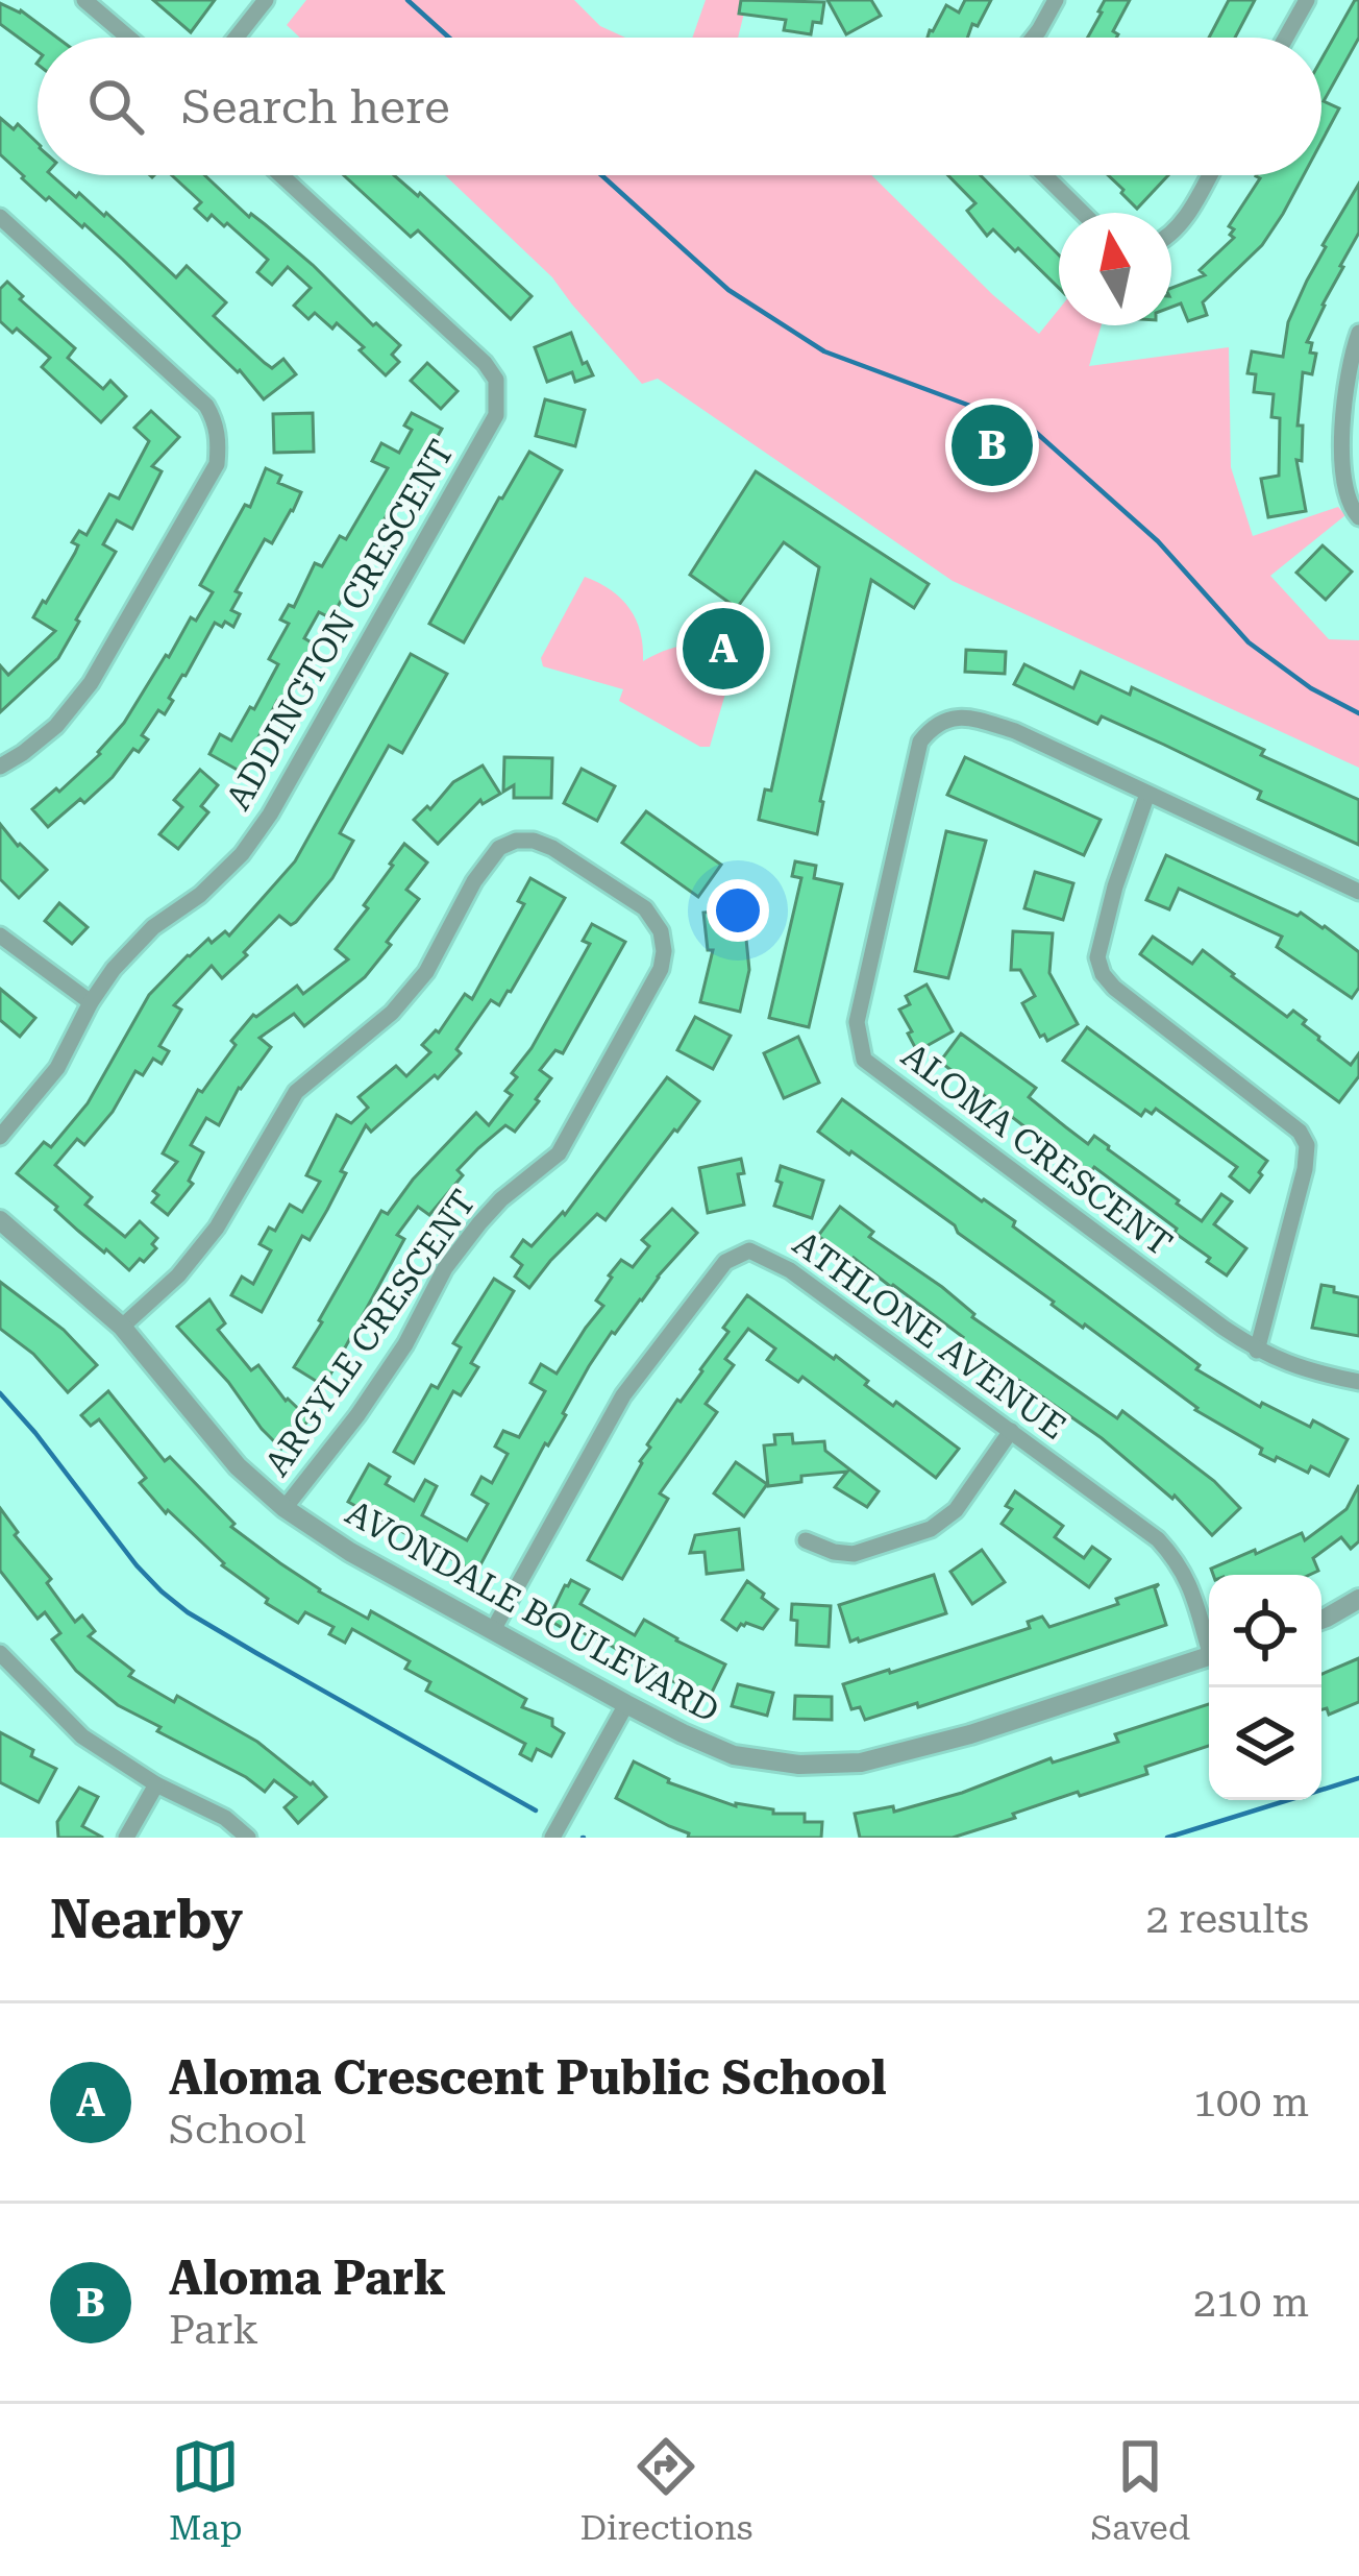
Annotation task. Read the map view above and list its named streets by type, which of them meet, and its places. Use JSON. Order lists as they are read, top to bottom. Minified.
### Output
{"streets":{"street":["ADDINGTON CRESCENT","ALOMA CRESCENT","ARGYLE CRESCENT","ATHLONE AVENUE","AVONDALE BOULEVARD"]},"crossings":[["ARGYLE CRESCENT","AVONDALE BOULEVARD"],["ATHLONE AVENUE","AVONDALE BOULEVARD"]],"north":"top","page":{"search":"Search here","pins":["B","A"],"heading":["Nearby","2 results"],"list":[{"mark":"A","name":"Aloma Crescent Public School","note":"School","value":"100 m"},{"mark":"B","name":"Aloma Park","note":"Park","value":"210 m"}],"nav":["Map","Directions","Saved"]}}
